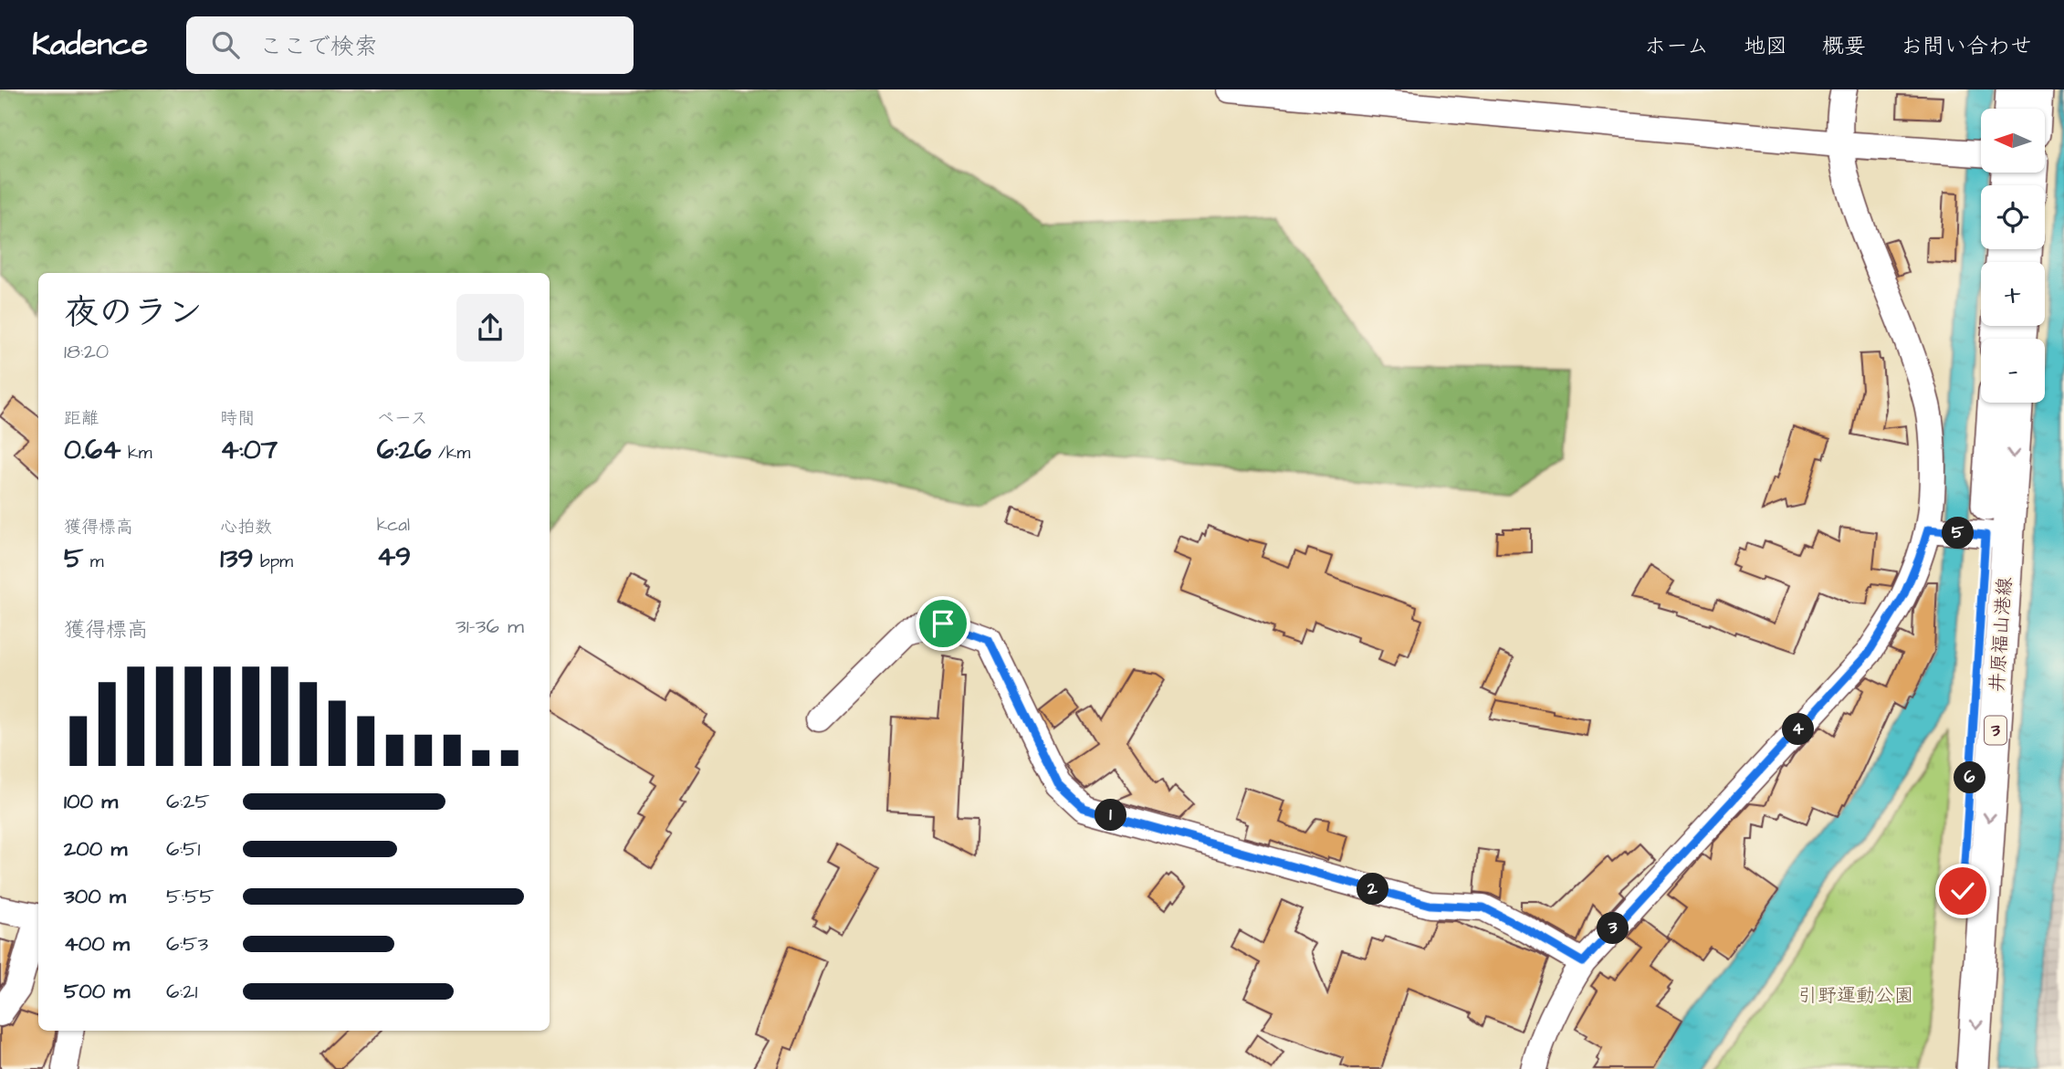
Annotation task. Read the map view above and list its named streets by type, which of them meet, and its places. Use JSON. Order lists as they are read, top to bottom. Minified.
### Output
{"streets":{"main road":["井原福山港線","3"]},"parks":["引野運動公園"],"north":"left","page":{"header":"Kadence","search":"ここで検索","nav":["ホーム","地図","概要","お問い合わせ"],"map_buttons":["+","−"],"heading":["夜のラン","18:20"],"stats":[["距離","0.64 km"],["時間","4:07"],["ペース","6:26 /km"],["獲得標高","5 m"],["心拍数","139 bpm"],["kcal","49"]],"pins":["5","4","6","1","2","3"],"chart":["獲得標高","31–36 m"],"list":[{"name":"100 m","note":"6:25"},{"name":"200 m","note":"6:51"},{"name":"300 m","note":"5:55"},{"name":"400 m","note":"6:53"},{"name":"500 m","note":"6:21"}]}}
